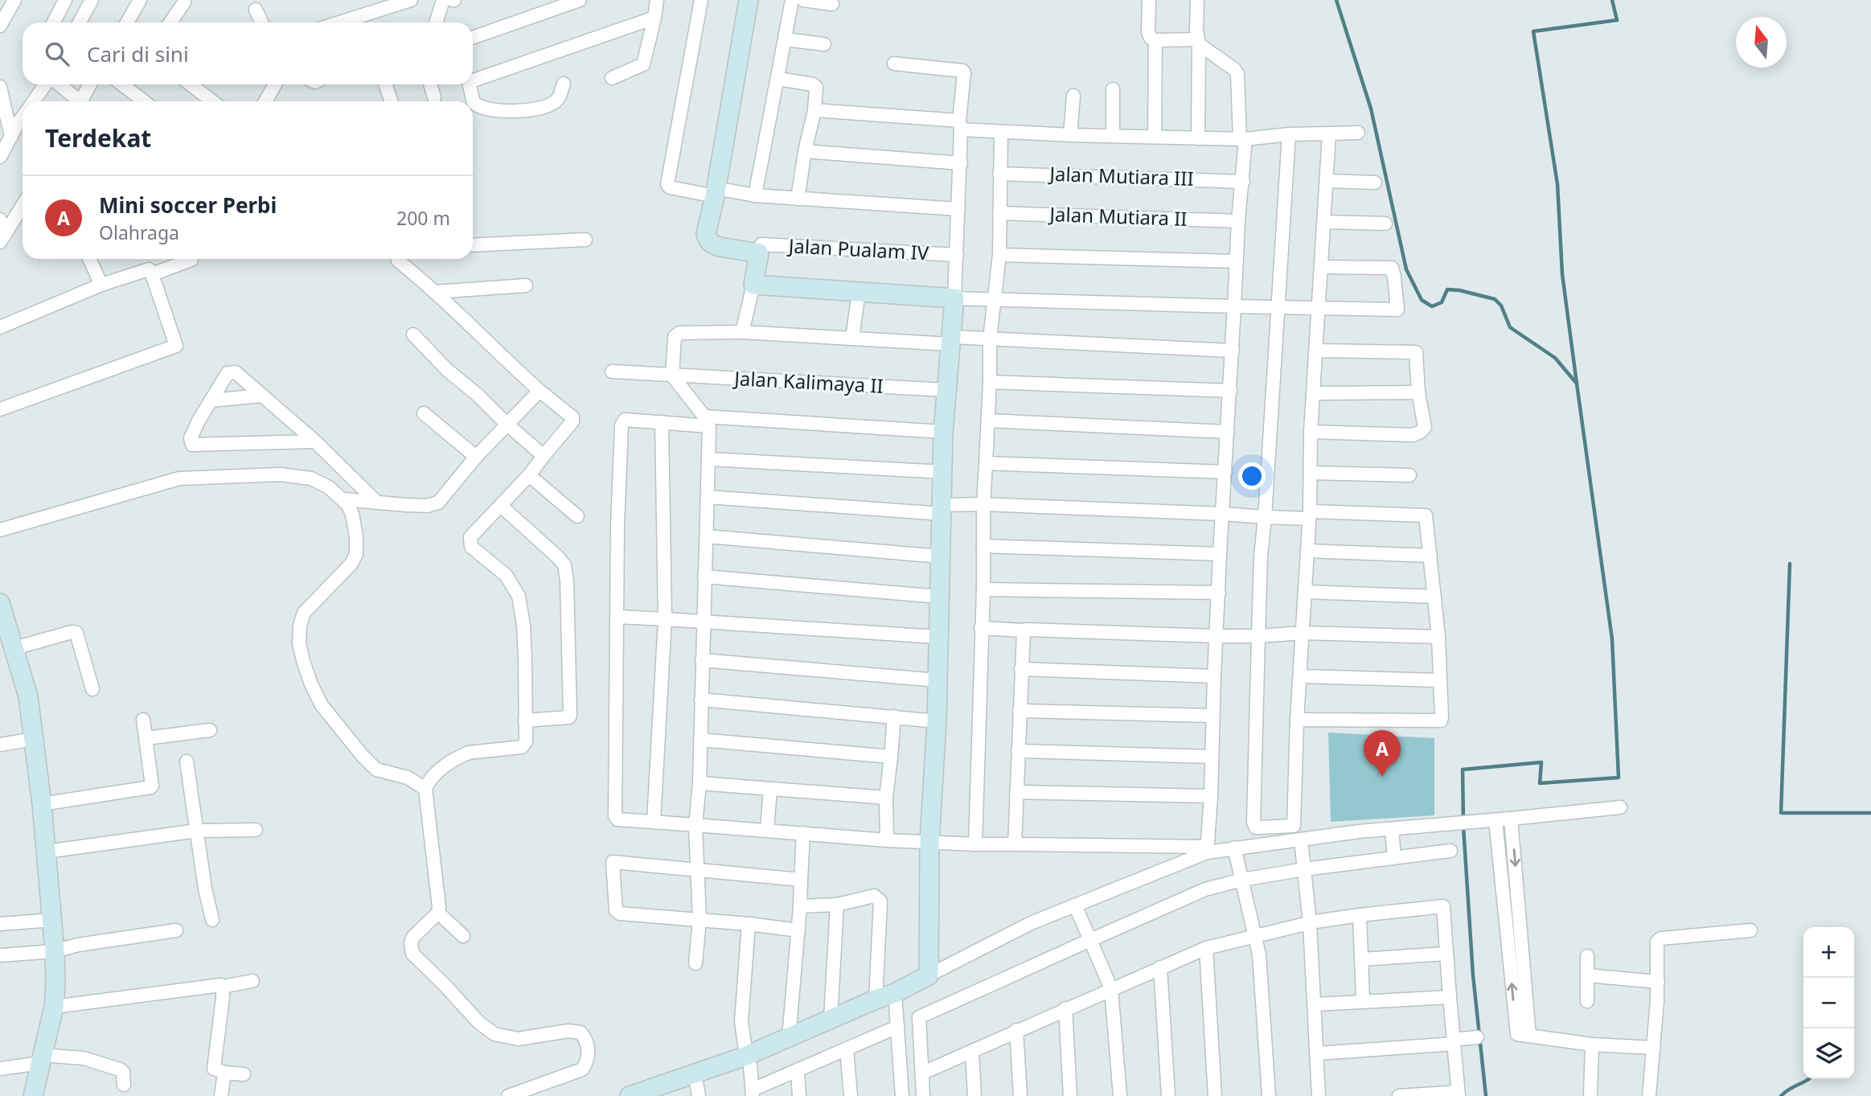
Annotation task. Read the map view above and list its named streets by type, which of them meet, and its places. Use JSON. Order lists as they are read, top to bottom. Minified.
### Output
{"streets":{"street":["Jalan Mutiara III","Jalan Mutiara II","Jalan Pualam IV","Jalan Kalimaya II"]},"north":"top","page":{"search":"Cari di sini","heading":"Terdekat","list":[{"mark":"A","name":"Mini soccer Perbi","note":"Olahraga","value":"200 m"}],"pins":"A","map_buttons":["+","−"]}}
